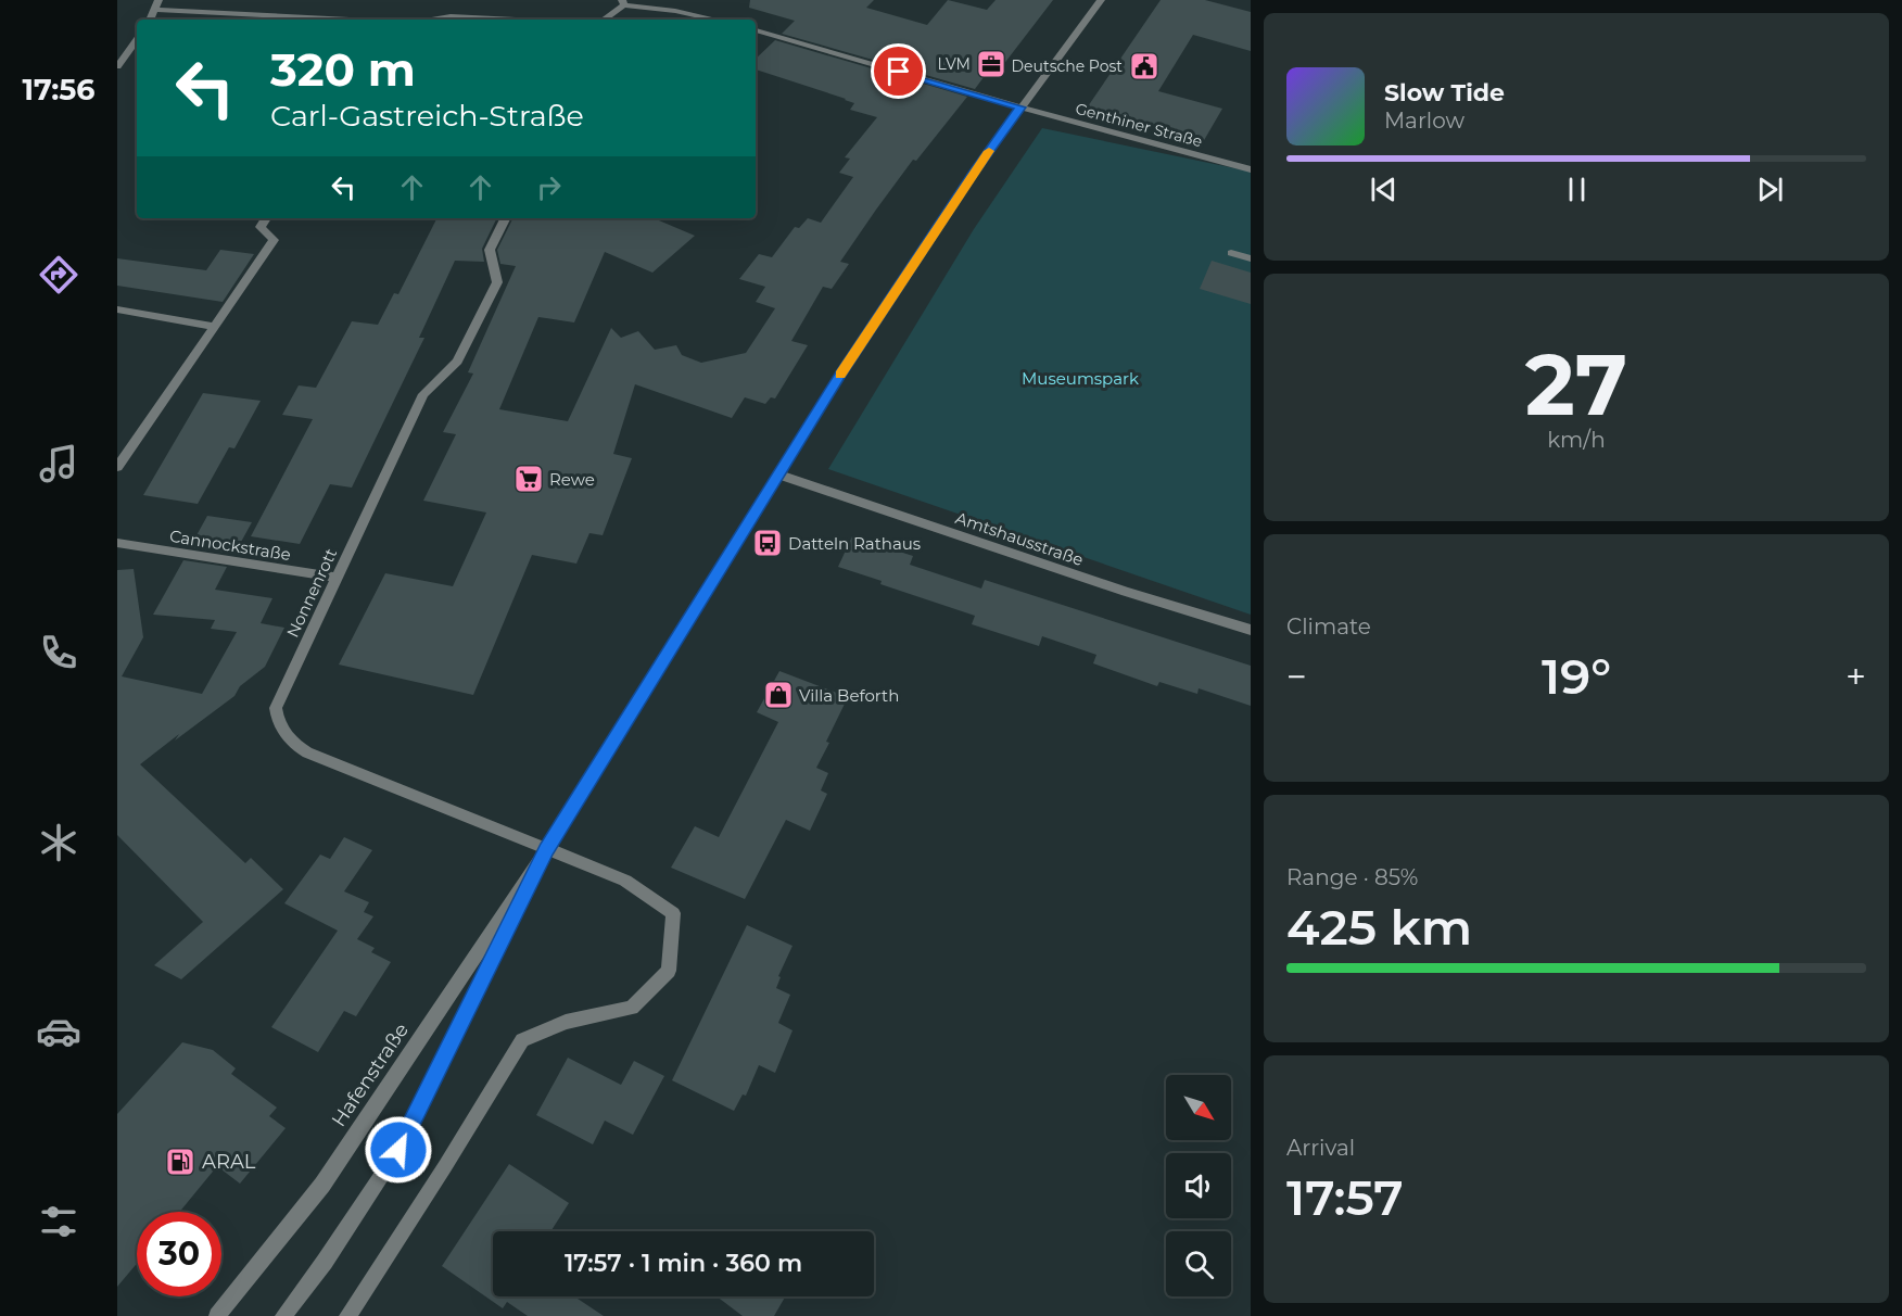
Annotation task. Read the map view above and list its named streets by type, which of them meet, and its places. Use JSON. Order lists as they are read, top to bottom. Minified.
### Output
{"streets":{"street":["Genthiner Straße","Amtshausstraße","Cannockstraße","Nonnenrott","Hafenstraße"]},"crossings":[["Genthiner Straße","Hafenstraße"],["Amtshausstraße","Hafenstraße"],["Cannockstraße","Nonnenrott"],["Nonnenrott","Hafenstraße"]],"parks":["Museumspark"],"places":{"office":["LVM"],"public building":["Deutsche Post"],"supermarket":["Rewe"],"bus stop":["Datteln Rathaus"],"shop":["Villa Beforth"],"fuel station":["ARAL"]},"north":"bottom right","page":{"tabs":"17:56","turn":["320 m","Carl-Gastreich-Straße"],"song":["Slow Tide","Marlow"],"tile":[["27","km/h"],"Climate",["Range · 85%","425 km"],["Arrival","17:57"]],"heat":["−","19°","+"],"limit":"30","trip":"17:57 · 1 min · 360 m"}}
